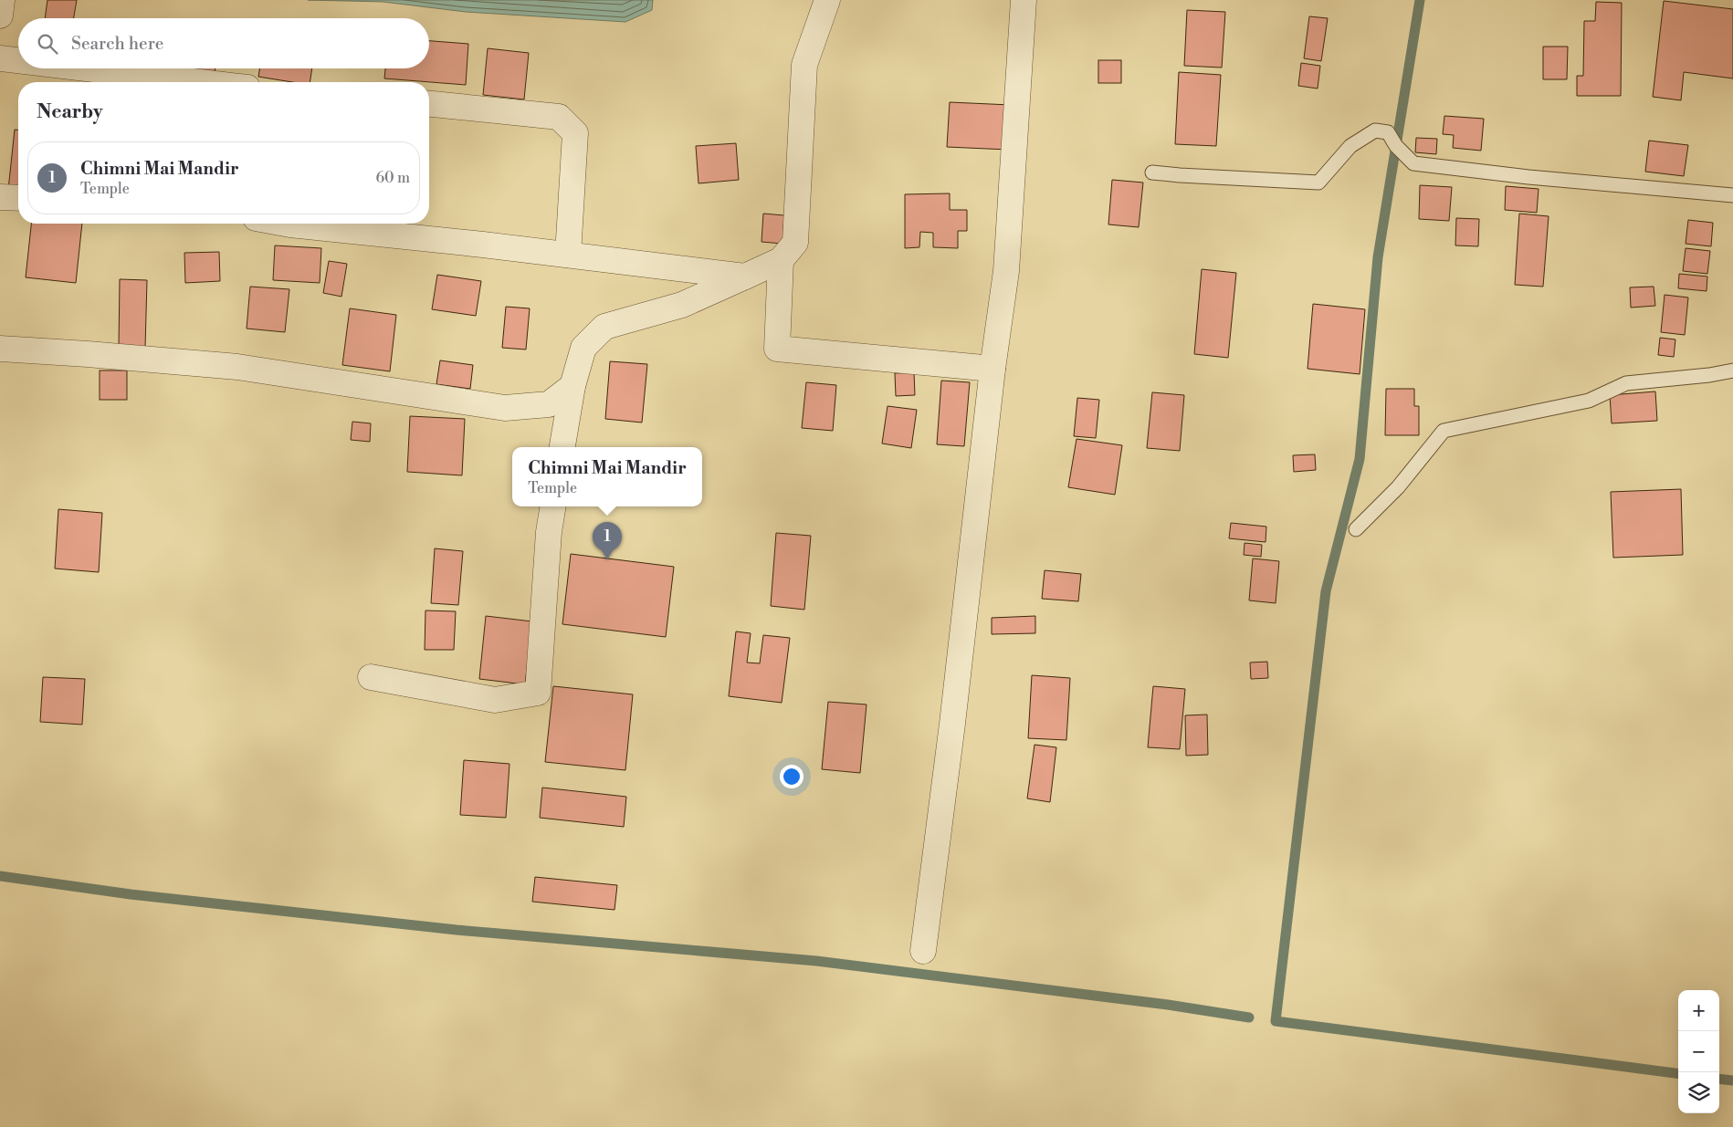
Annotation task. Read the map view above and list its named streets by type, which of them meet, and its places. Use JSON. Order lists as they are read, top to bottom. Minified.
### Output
{"page":{"search":"Search here","heading":"Nearby","list":[{"mark":"1","name":"Chimni Mai Mandir","note":"Temple","value":"60 m"}],"popup":["Chimni Mai Mandir","Temple"],"pins":"1","map_buttons":["+","−"]}}
